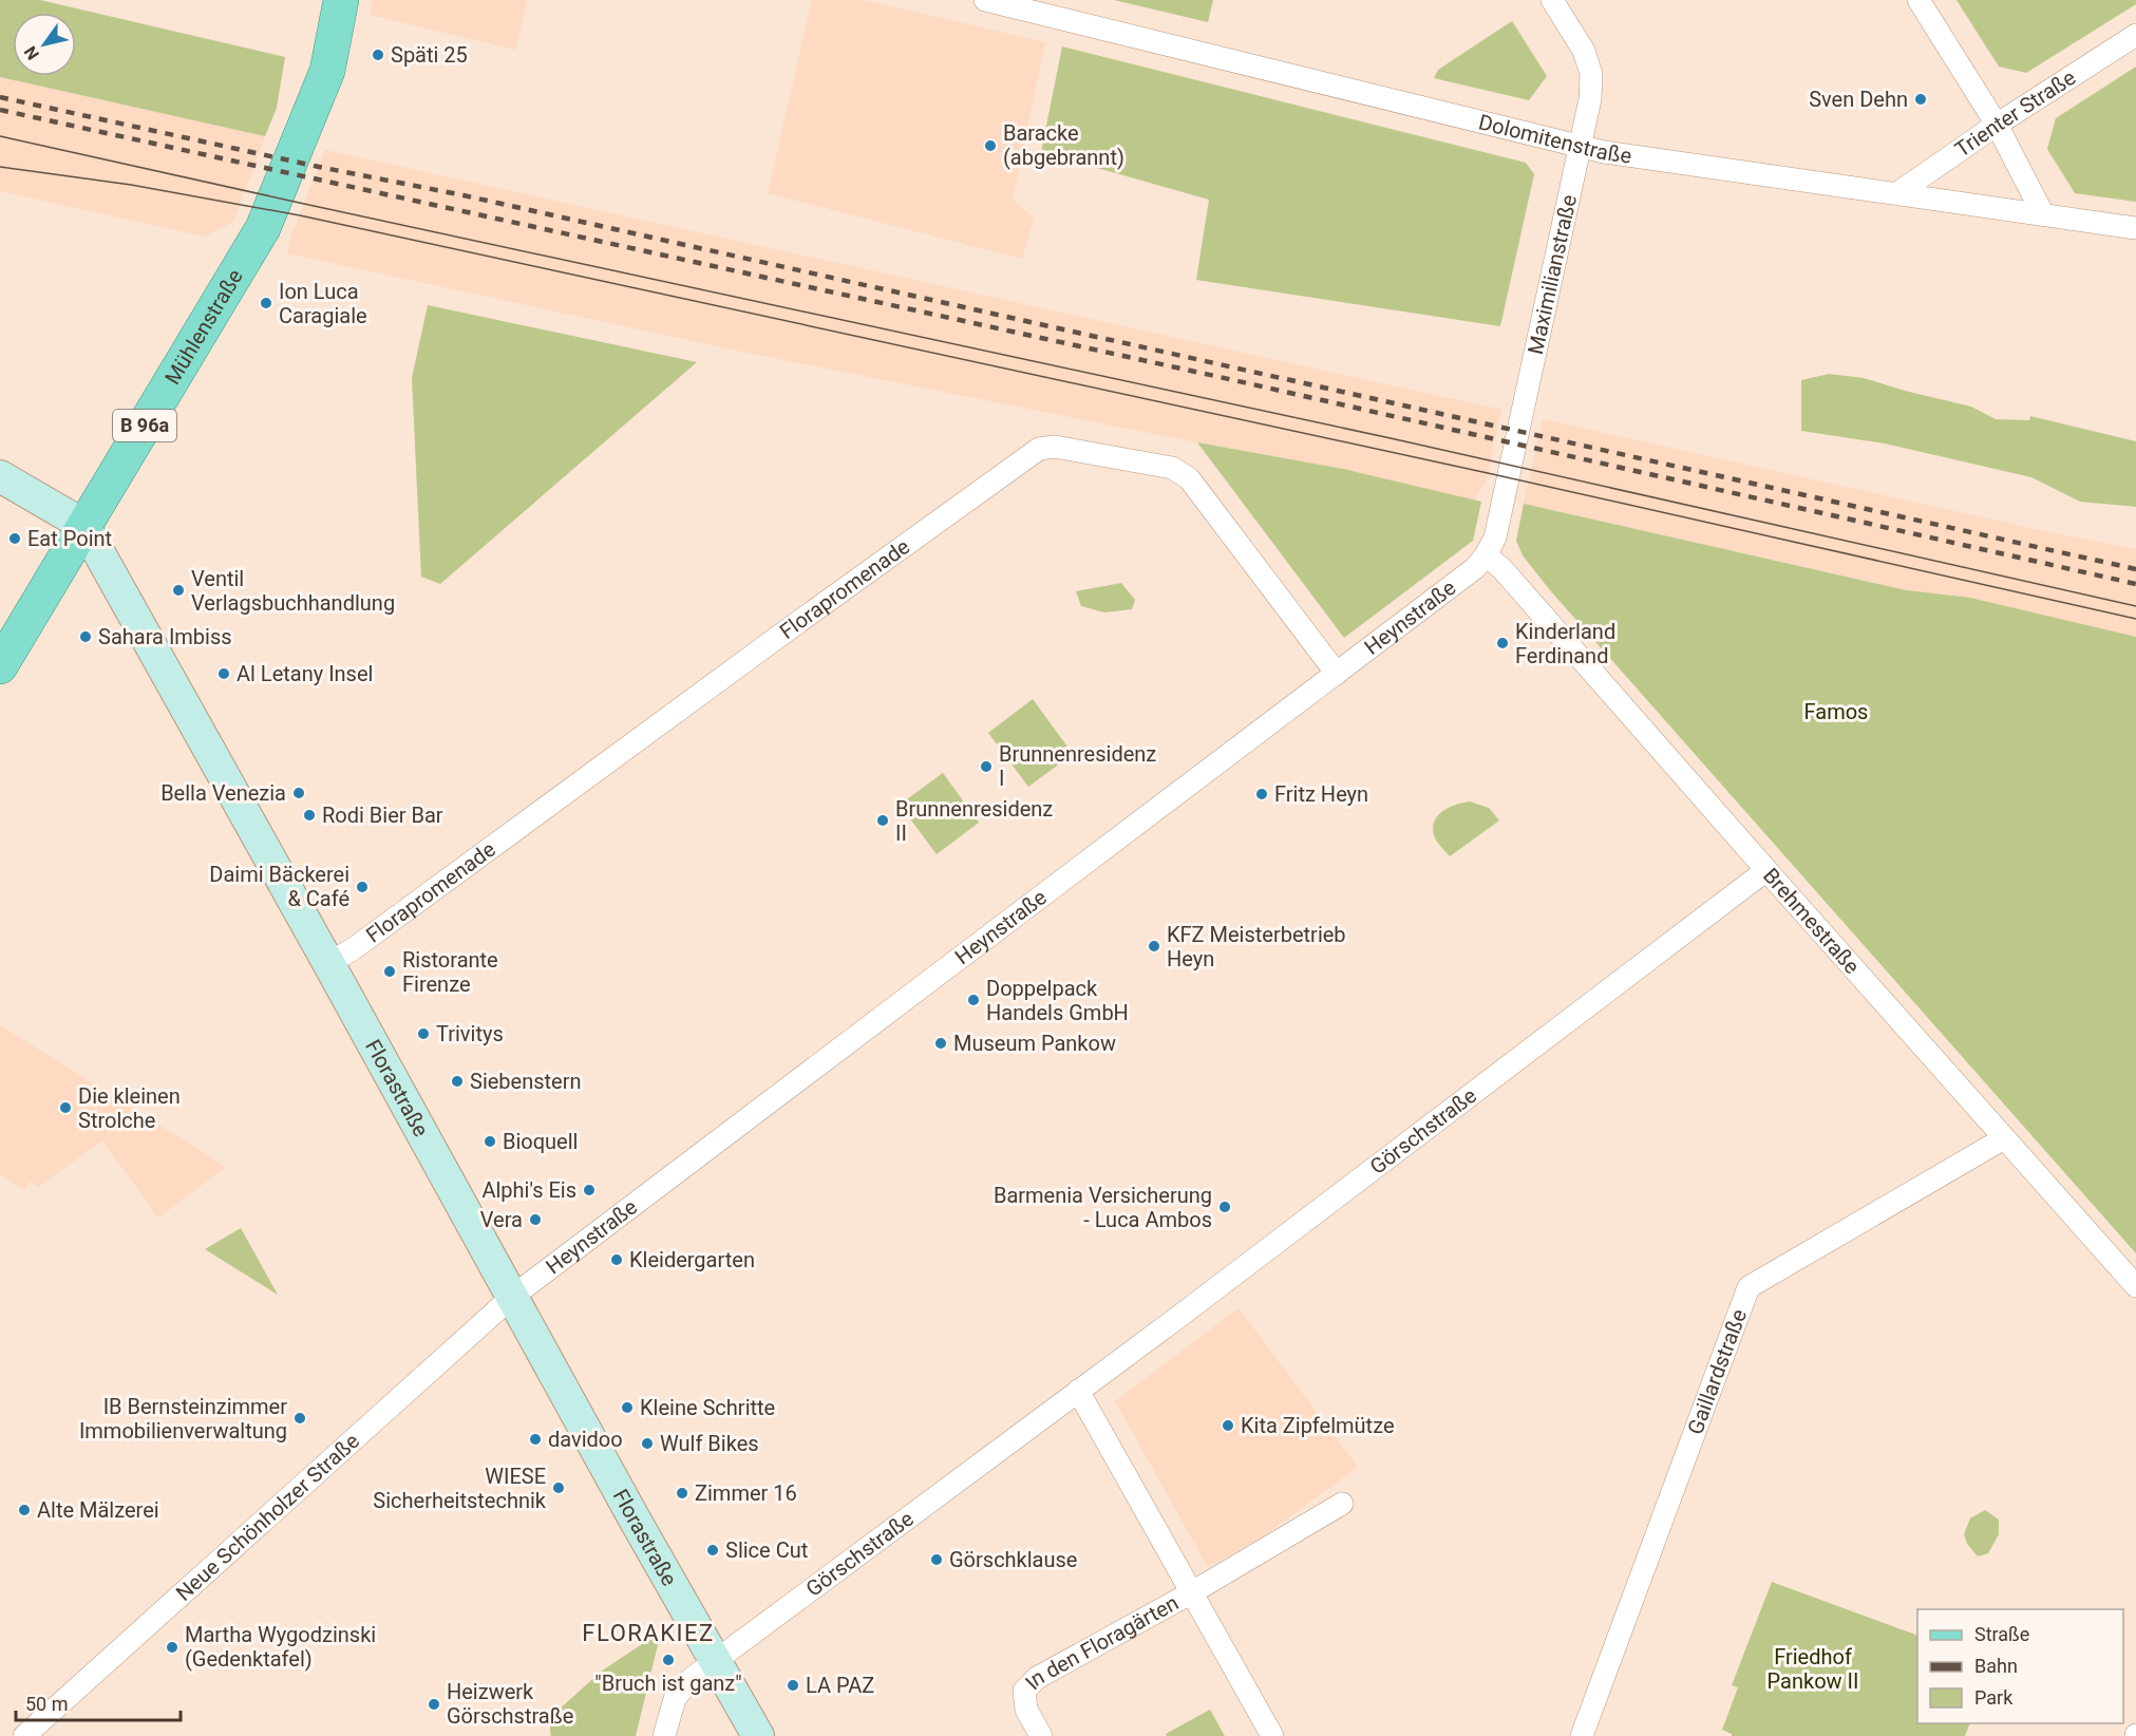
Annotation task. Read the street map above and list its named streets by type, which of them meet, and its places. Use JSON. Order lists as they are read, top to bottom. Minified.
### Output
{"streets":{"main road":["Mühlenstraße","B 96a"],"street":["Trienter Straße","Dolomitenstraße","Maximilianstraße","Florapromenade","Heynstraße","Brehmestraße","Florastraße","Görschstraße","Gaillardstraße","Neue Schönholzer Straße","In den Floragärten"]},"crossings":[["Trienter Straße","Dolomitenstraße"],["Dolomitenstraße","Maximilianstraße"],["Maximilianstraße","Heynstraße"],["Maximilianstraße","Brehmestraße"],["Mühlenstraße","Florastraße"],["Florapromenade","Heynstraße"],["Florapromenade","Florastraße"],["Heynstraße","Brehmestraße"],["Heynstraße","Florastraße"],["Heynstraße","Neue Schönholzer Straße"],["Brehmestraße","Görschstraße"],["Brehmestraße","Gaillardstraße"],["Florastraße","Görschstraße"],["Florastraße","Neue Schönholzer Straße"],["Görschstraße","In den Floragärten"]],"districts":["FLORAKIEZ"],"parks":["Famos","Friedhof Pankow II"],"places":["Späti 25","Sven Dehn","Baracke (abgebrannt)","Ion Luca Caragiale","Eat Point","Ventil Verlagsbuchhandlung","Sahara Imbiss","Kinderland Ferdinand","Al Letany Insel","Brunnenresidenz I","Bella Venezia","Fritz Heyn","Rodi Bier Bar","Brunnenresidenz II","Daimi Bäckerei & Café","KFZ Meisterbetrieb Heyn","Ristorante Firenze","Doppelpack Handels GmbH","Trivitys","Museum Pankow","Siebenstern","Die kleinen Strolche","Bioquell","Alphi's Eis","Barmenia Versicherung - Luca Ambos","Vera","Kleidergarten","Kleine Schritte","IB Bernsteinzimmer Immobilienverwaltung","Kita Zipfelmütze","davidoo","Wulf Bikes","WIESE Sicherheitstechnik","Zimmer 16","Alte Mälzerei","Slice Cut","Görschklause","Martha Wygodzinski (Gedenktafel)","\"Bruch ist ganz\"","LA PAZ","Heizwerk Görschstraße"],"legend":["Straße","Bahn","Park"],"scale_bar":"50 m","north":"bottom left"}
